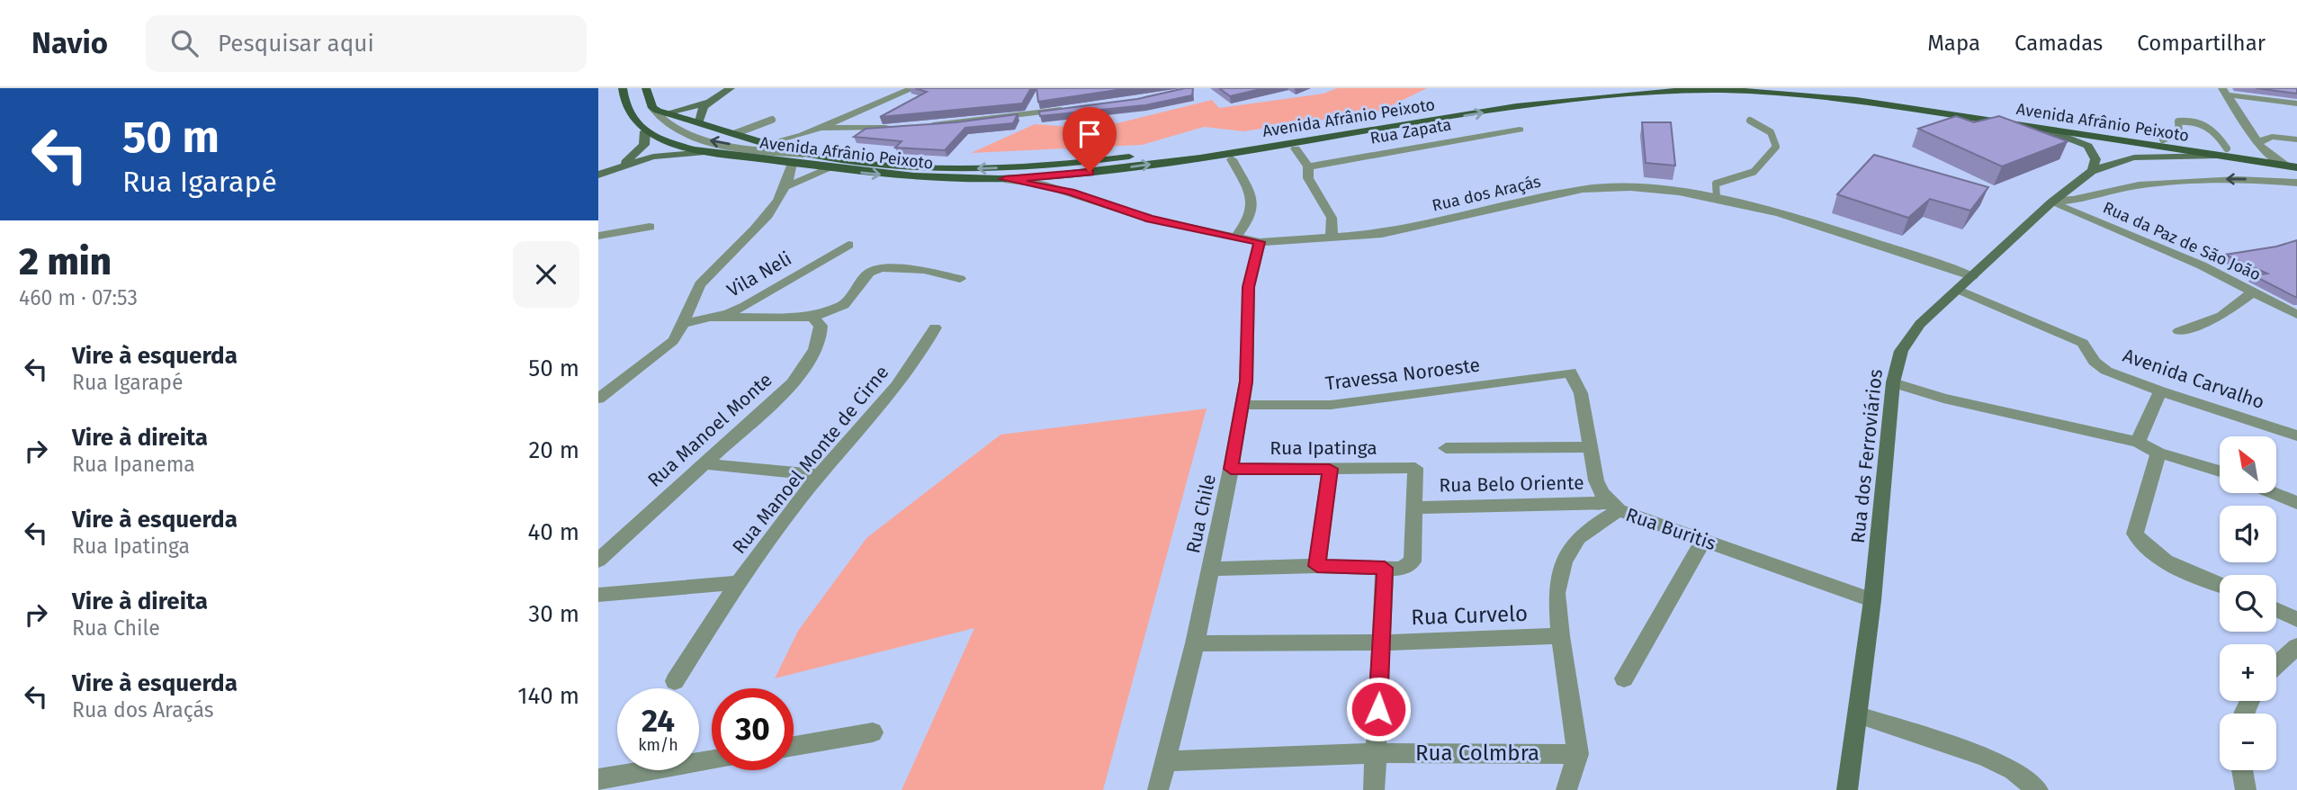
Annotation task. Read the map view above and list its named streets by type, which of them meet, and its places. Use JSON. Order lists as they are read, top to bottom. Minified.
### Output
{"streets":{"main road":["Avenida Afrânio Peixoto","Rua dos Ferroviários"],"street":["Rua Zapata","Rua dos Araçás","Rua da Paz de São João","Vila Neli","Travessa Noroeste","Avenida Carvalho","Rua Manoel Monte","Rua Ipatinga","Rua Manoel Monte de Cirne","Rua Belo Oriente","Rua Chile","Rua Buritis","Rua Curvelo","Rua Colmbra"]},"crossings":[["Avenida Afrânio Peixoto","Rua dos Araçás"],["Avenida Afrânio Peixoto","Rua dos Ferroviários"],["Rua dos Araçás","Rua dos Ferroviários"],["Rua dos Araçás","Rua Chile"],["Rua da Paz de São João","Rua dos Ferroviários"],["Travessa Noroeste","Rua Chile"],["Avenida Carvalho","Rua dos Ferroviários"],["Rua Ipatinga","Rua Belo Oriente"],["Rua Ipatinga","Rua Chile"],["Rua dos Ferroviários","Rua Buritis"],["Rua Belo Oriente","Rua Buritis"],["Rua Chile","Rua Curvelo"],["Rua Chile","Rua Colmbra"],["Rua Buritis","Rua Curvelo"],["Rua Buritis","Rua Colmbra"]],"north":"top left","page":{"header":"Navio","search":"Pesquisar aqui","nav":["Mapa","Camadas","Compartilhar"],"turn":["50 m","Rua Igarapé"],"heading":["2 min","460 m · 07:53"],"list":[{"name":"Vire à esquerda","note":"Rua Igarapé","value":"50 m"},{"name":"Vire à direita","note":"Rua Ipanema","value":"20 m"},{"name":"Vire à esquerda","note":"Rua Ipatinga","value":"40 m"},{"name":"Vire à direita","note":"Rua Chile","value":"30 m"},{"name":"Vire à esquerda","note":"Rua dos Araçás","value":"140 m"}],"map_buttons":["+","−"],"speed":"24 km/h","limit":"30"}}
